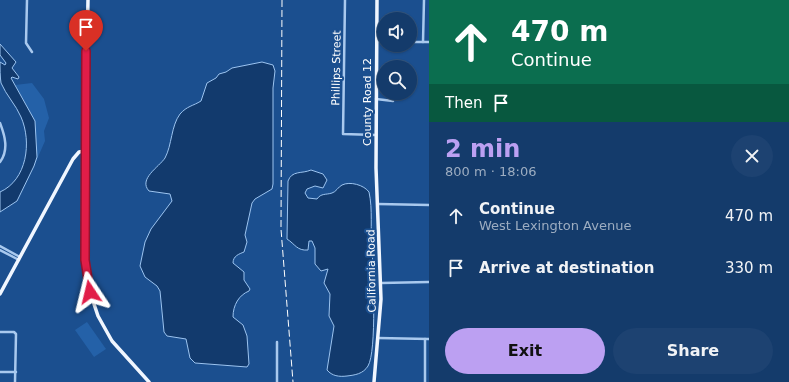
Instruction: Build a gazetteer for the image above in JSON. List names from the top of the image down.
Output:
{
  "streets": {
    "main road": ["County Road 12", "California Road"],
    "street": ["Phillips Street"]
  },
  "crossings": [
    ["Phillips Street", "County Road 12"],
    ["County Road 12", "California Road"]
  ],
  "page": {
    "turn": ["470 m", "Continue"],
    "then": "Then",
    "heading": ["2 min", "800 m · 18:06"],
    "list": [
      {
        "name": "Continue",
        "note": "West Lexington Avenue",
        "value": "470 m"
      },
      {
        "name": "Arrive at destination",
        "value": "330 m"
      }
    ],
    "buttons": ["Exit", "Share"]
  }
}
